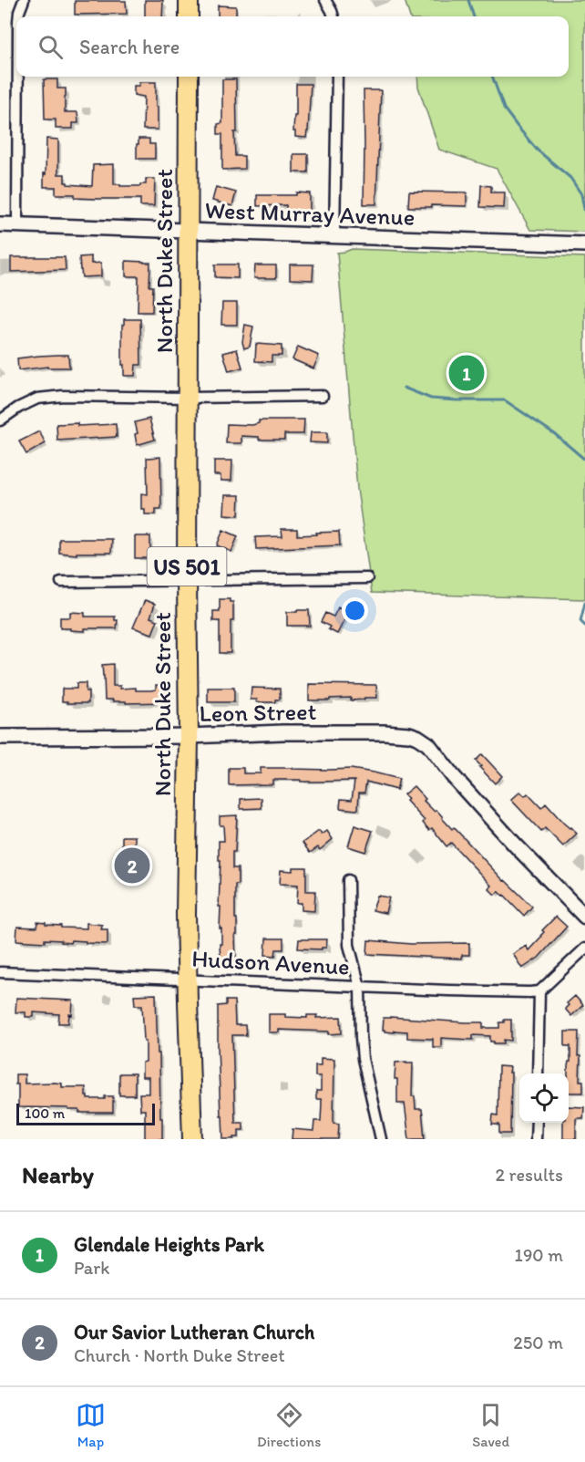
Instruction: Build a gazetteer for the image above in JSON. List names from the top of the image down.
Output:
{
  "streets": {
    "highway": ["North Duke Street", "US 501"],
    "street": ["West Murray Avenue", "Leon Street", "Hudson Avenue"]
  },
  "crossings": [
    ["West Murray Avenue", "North Duke Street"],
    ["North Duke Street", "Leon Street"],
    ["North Duke Street", "Hudson Avenue"]
  ],
  "scale_bar": "100 m",
  "page": {
    "search": "Search here",
    "pins": ["1", "2"],
    "scale": "100 m",
    "heading": ["Nearby", "2 results"],
    "list": [
      {
        "mark": "1",
        "name": "Glendale Heights Park",
        "note": "Park",
        "value": "190 m"
      },
      {
        "mark": "2",
        "name": "Our Savior Lutheran Church",
        "note": "Church · North Duke Street",
        "value": "250 m"
      }
    ],
    "nav": ["Map", "Directions", "Saved"]
  }
}
